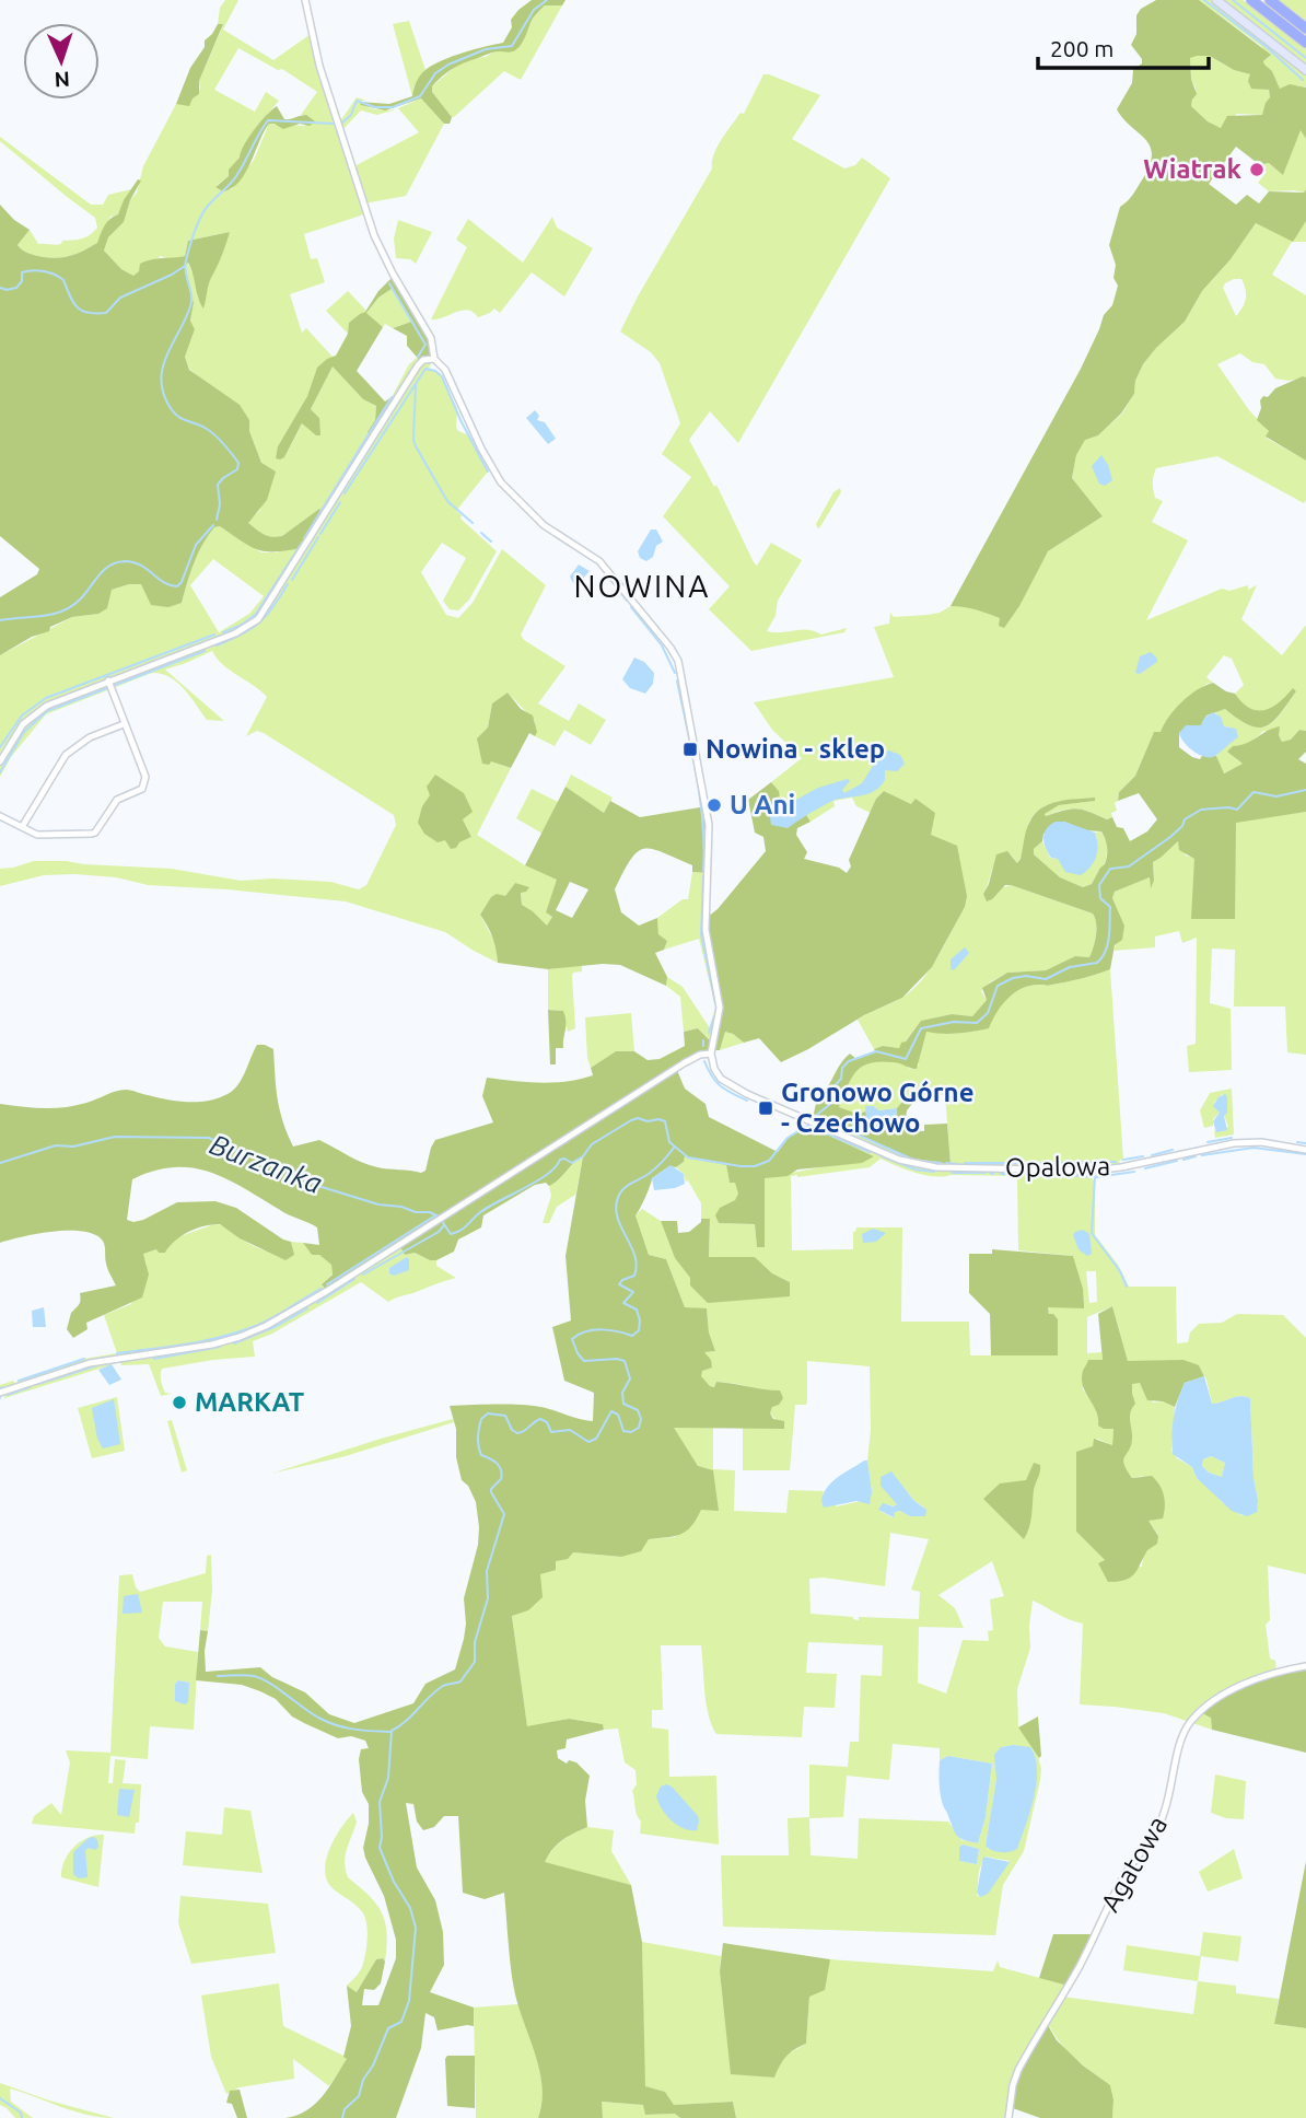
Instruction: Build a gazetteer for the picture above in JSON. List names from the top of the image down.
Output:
{
  "streets": {
    "street": ["Opalowa", "Agatowa"]
  },
  "districts": ["NOWINA"],
  "water": ["Burzanka"],
  "places": {
    "other": ["Wiatrak", "U Ani", "MARKAT"],
    "transit": ["Nowina - sklep", "Gronowo Górne - Czechowo"]
  },
  "scale_bar": "200 m",
  "north": "bottom"
}
